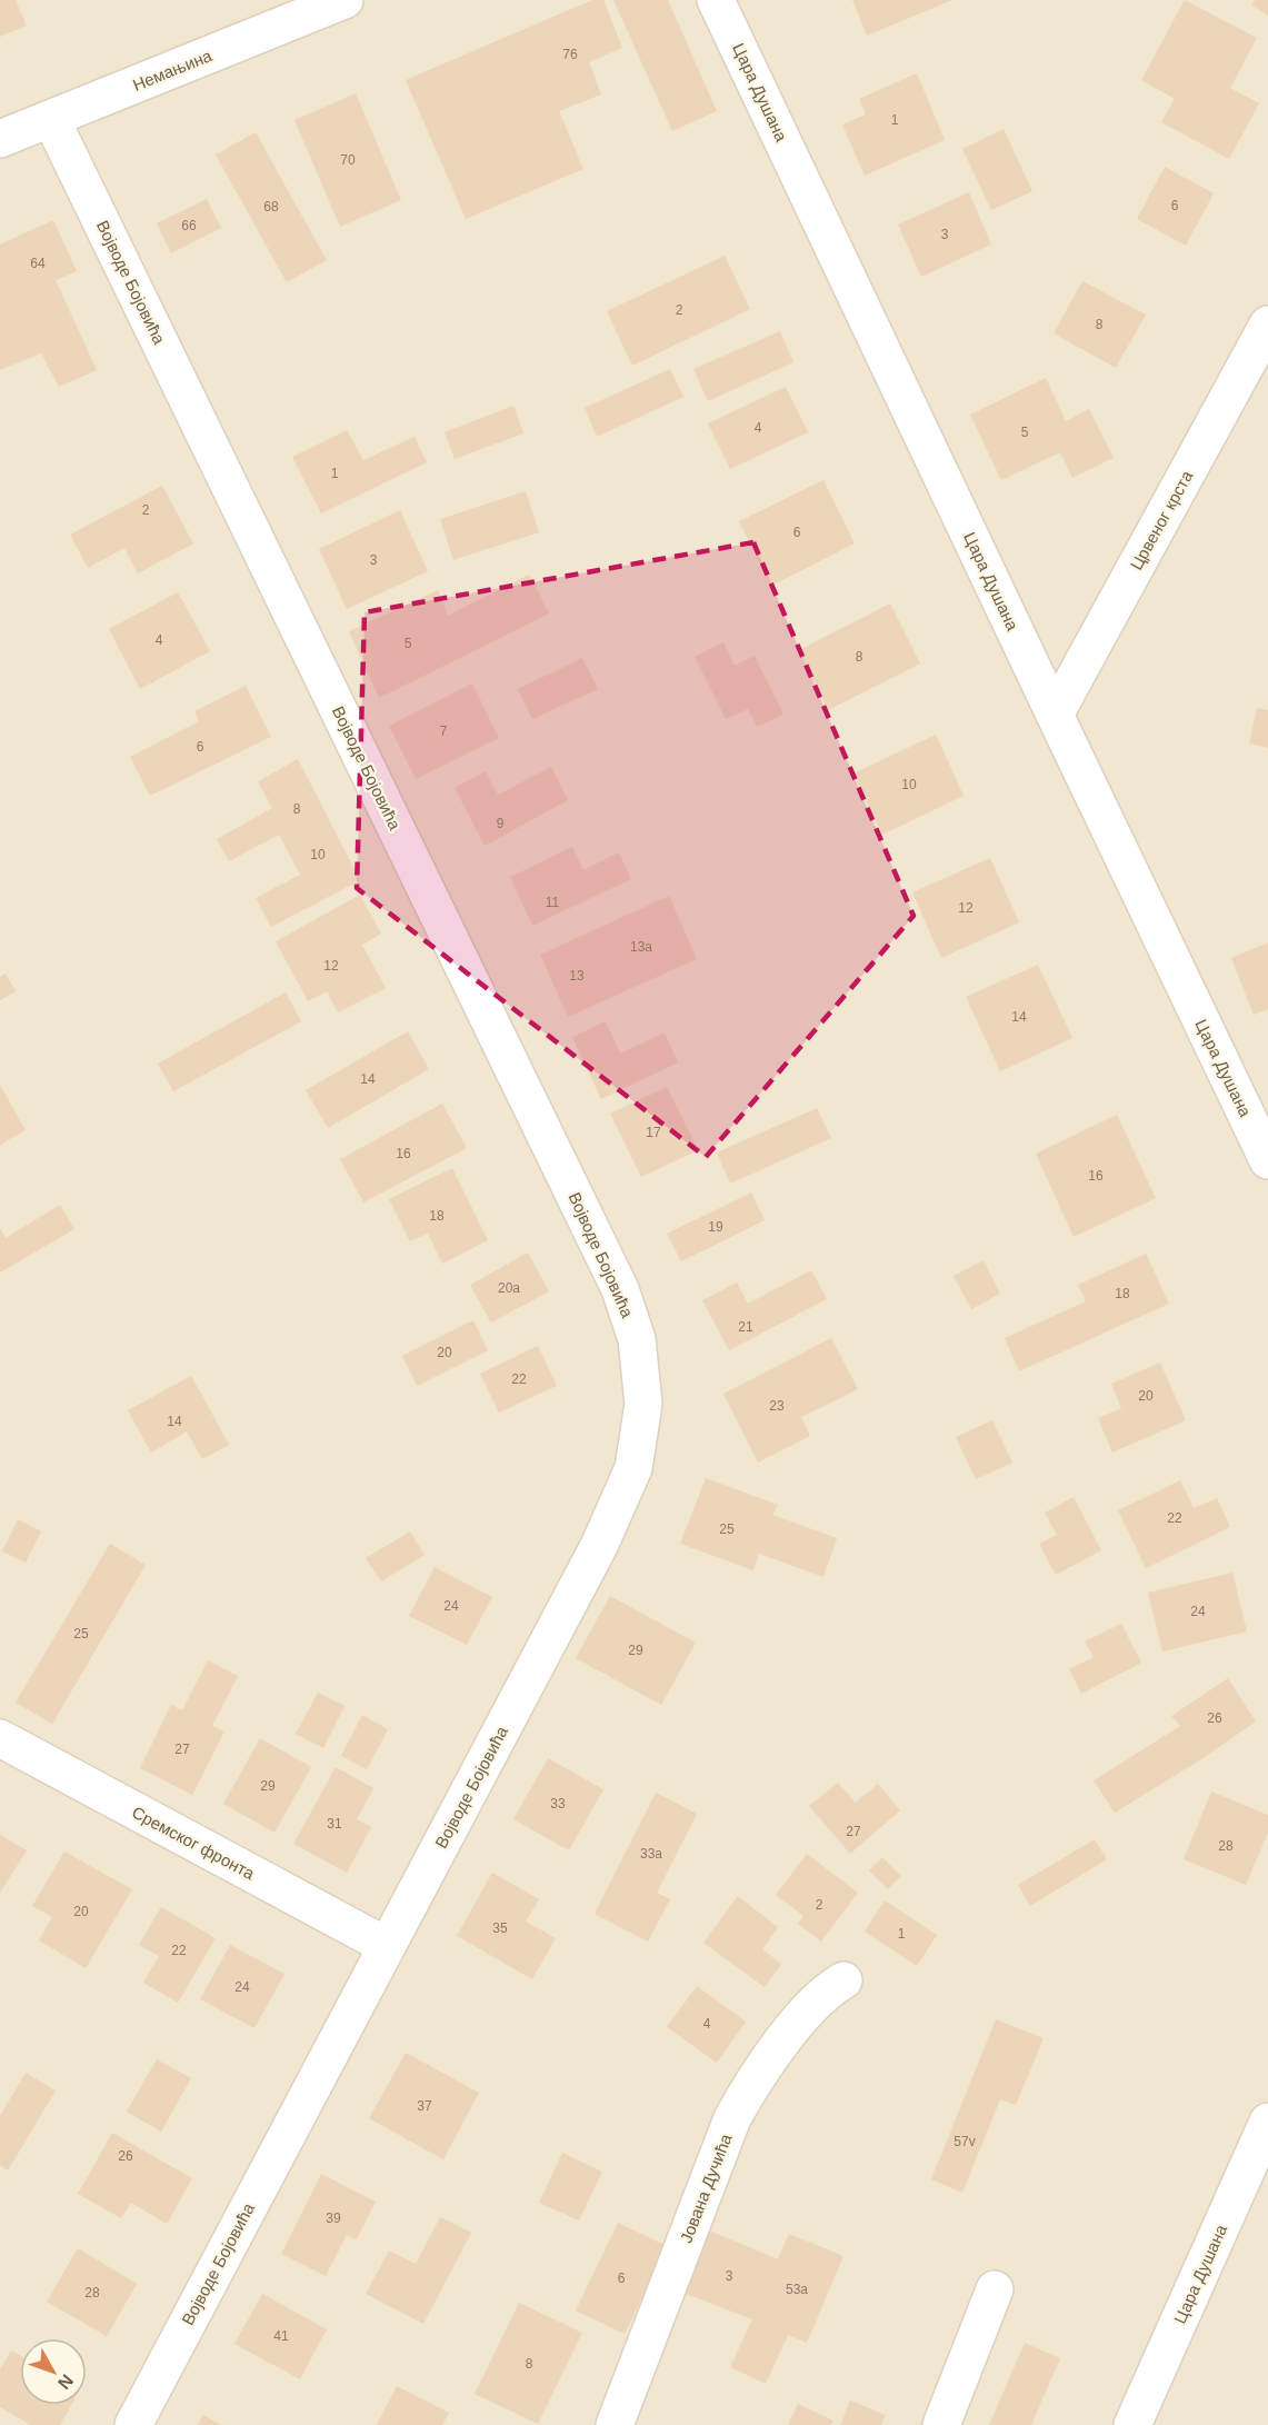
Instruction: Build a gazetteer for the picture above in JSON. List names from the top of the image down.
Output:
{
  "streets": {
    "street": [
      "Немањина",
      "Цара Душана",
      "Војводе Бојовића",
      "Црвеног крста",
      "Сремског фронта",
      "Јована Дучића"
    ]
  },
  "crossings": [
    ["Немањина", "Војводе Бојовића"],
    ["Цара Душана", "Црвеног крста"],
    ["Војводе Бојовића", "Сремског фронта"]
  ],
  "house_numbers": [
    "76",
    "1",
    "70",
    "6",
    "68",
    "66",
    "3",
    "64",
    "2",
    "8",
    "4",
    "5",
    "1",
    "2",
    "6",
    "3",
    "4",
    "5",
    "8",
    "7",
    "6",
    "10",
    "8",
    "9",
    "10",
    "11",
    "12",
    "13a",
    "12",
    "13",
    "14",
    "14",
    "17",
    "16",
    "16",
    "18",
    "19",
    "20a",
    "18",
    "21",
    "20",
    "22",
    "20",
    "23",
    "14",
    "22",
    "25",
    "24",
    "24",
    "25",
    "29",
    "26",
    "27",
    "29",
    "33",
    "31",
    "27",
    "28",
    "33a",
    "2",
    "20",
    "35",
    "1",
    "22",
    "24",
    "4",
    "37",
    "57v",
    "26",
    "39",
    "3",
    "6",
    "53a",
    "28",
    "41",
    "8"
  ],
  "north": "bottom right"
}
